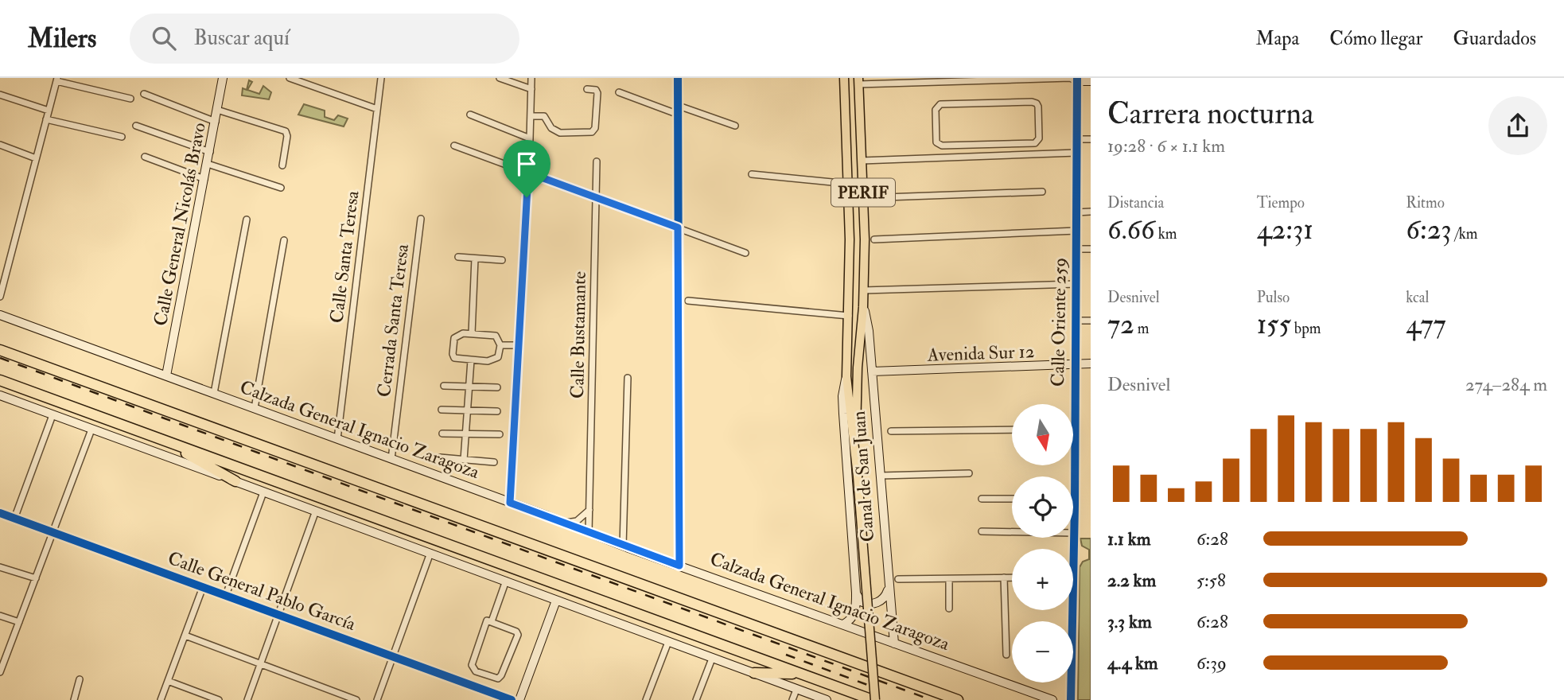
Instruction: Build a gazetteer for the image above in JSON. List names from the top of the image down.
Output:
{
  "streets": {
    "main road": [
      "PERIF",
      "Calle General Nicolás Bravo",
      "Calle Oriente 259",
      "Avenida Sur 12",
      "Calzada General Ignacio Zaragoza",
      "Canal de San Juan"
    ],
    "street": [
      "Calle Santa Teresa",
      "Cerrada Santa Teresa",
      "Calle Bustamante",
      "Calle General Pablo García"
    ]
  },
  "crossings": [
    ["Calle General Nicolás Bravo", "Calzada General Ignacio Zaragoza"],
    ["Calle Santa Teresa", "Calzada General Ignacio Zaragoza"],
    ["Cerrada Santa Teresa", "Calzada General Ignacio Zaragoza"],
    ["Calle Oriente 259", "Avenida Sur 12"],
    ["Calle Bustamante", "Calzada General Ignacio Zaragoza"],
    ["Avenida Sur 12", "Canal de San Juan"],
    ["Calzada General Ignacio Zaragoza", "Canal de San Juan"]
  ],
  "north": "bottom",
  "page": {
    "header": "Milers",
    "search": "Buscar aquí",
    "nav": ["Mapa", "Cómo llegar", "Guardados"],
    "heading": ["Carrera nocturna", "19:28 · 6 × 1.1 km"],
    "stats": [
      ["Distancia", "6.66 km"],
      ["Tiempo", "42:31"],
      ["Ritmo", "6:23 /km"],
      ["Desnivel", "72 m"],
      ["Pulso", "155 bpm"],
      ["kcal", "477"]
    ],
    "chart": ["Desnivel", "274–284 m"],
    "map_buttons": ["+", "−"],
    "list": [
      {
        "name": "1.1 km",
        "note": "6:28"
      },
      {
        "name": "2.2 km",
        "note": "5:58"
      },
      {
        "name": "3.3 km",
        "note": "6:28"
      },
      {
        "name": "4.4 km",
        "note": "6:39"
      }
    ]
  }
}
